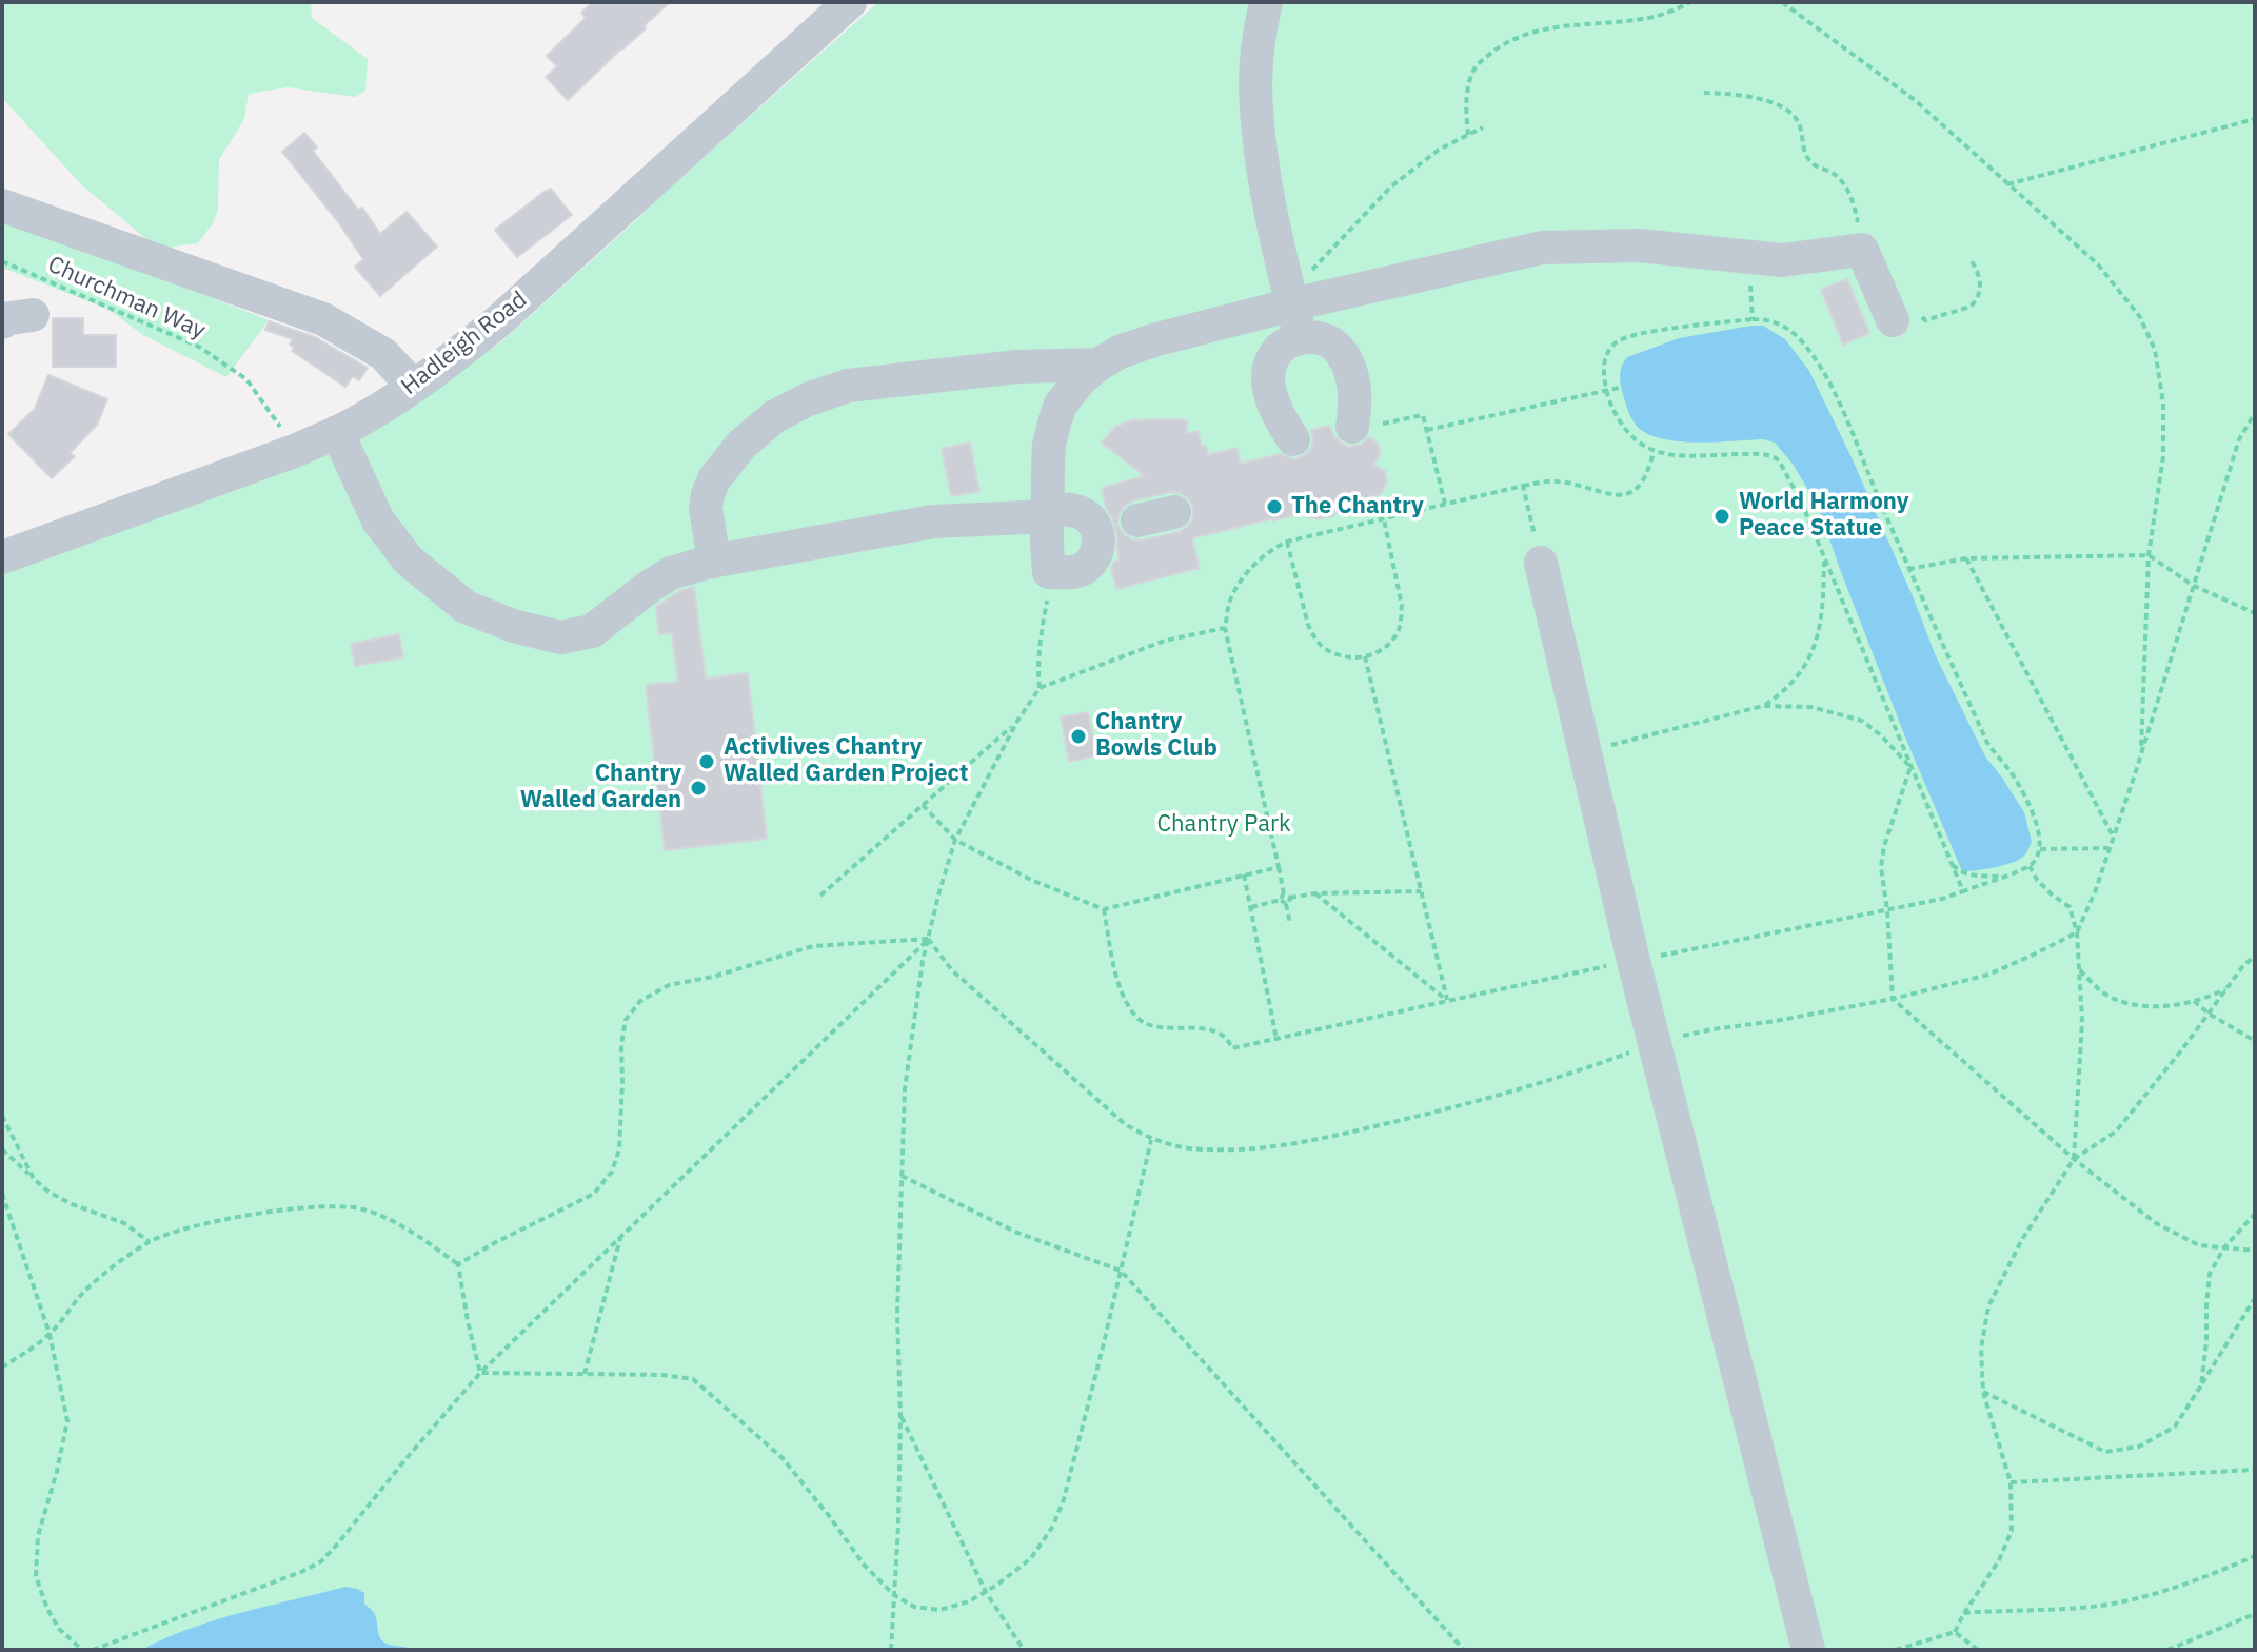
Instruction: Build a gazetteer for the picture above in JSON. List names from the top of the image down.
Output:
{
  "streets": {
    "street": ["Hadleigh Road"],
    "path": ["Churchman Way"]
  },
  "crossings": [
    ["Churchman Way", "Hadleigh Road"]
  ],
  "parks": ["Chantry Park"],
  "places": [
    "The Chantry",
    "World Harmony Peace Statue",
    "Chantry Bowls Club",
    "Activlives Chantry Walled Garden Project",
    "Chantry Walled Garden"
  ]
}
